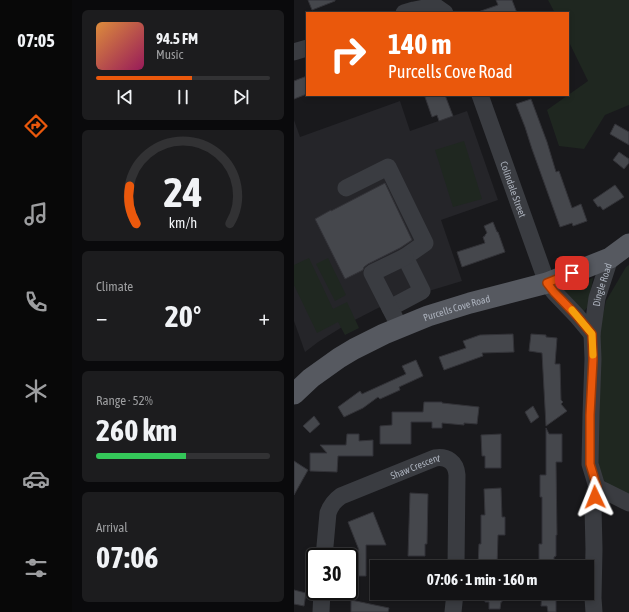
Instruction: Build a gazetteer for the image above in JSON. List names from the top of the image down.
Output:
{
  "streets": {
    "main road": ["Purcells Cove Road"],
    "street": ["Colindale Street", "Dingle Road", "Shaw Crescent"]
  },
  "crossings": [
    ["Colindale Street", "Purcells Cove Road"],
    ["Dingle Road", "Purcells Cove Road"]
  ],
  "page": {
    "tabs": "07:05",
    "turn": ["140 m", "Purcells Cove Road"],
    "song": ["94.5 FM", "Music"],
    "tile": [
      "Climate",
      ["Range · 52%", "260 km"],
      ["Arrival", "07:06"]
    ],
    "heat": ["−", "20°", "+"],
    "limit": "30",
    "trip": "07:06 · 1 min · 160 m",
    "gauge": ["24", "km/h"]
  }
}
